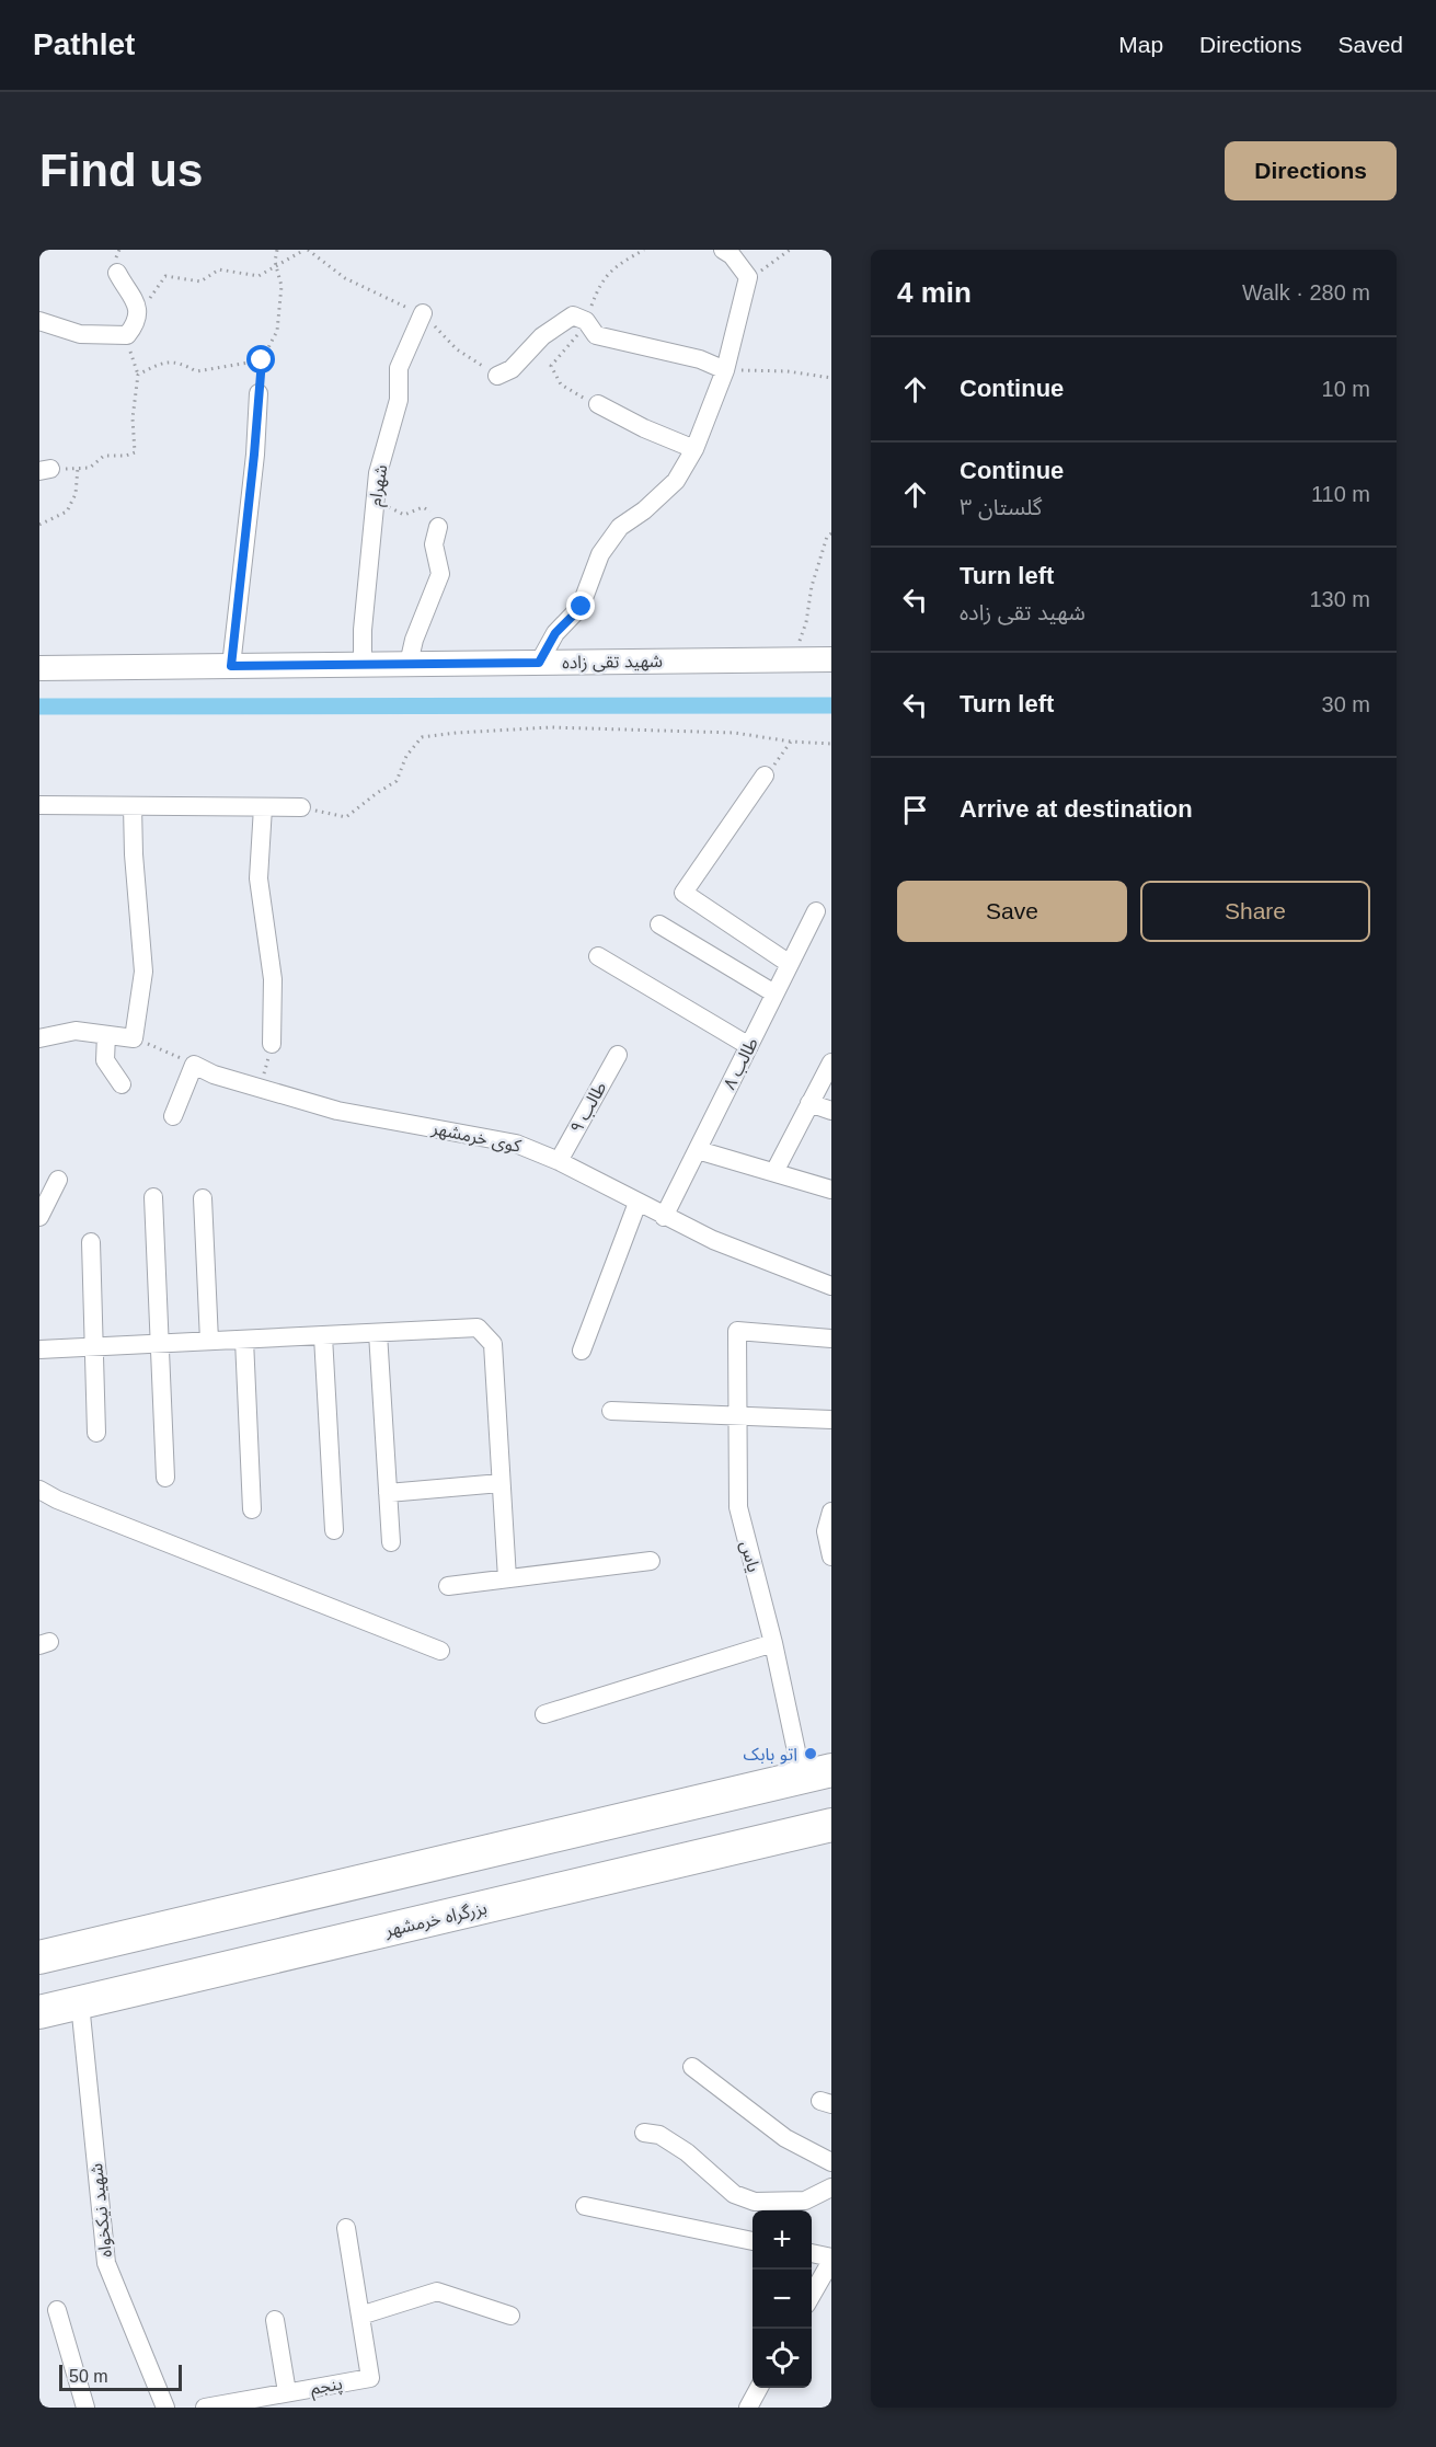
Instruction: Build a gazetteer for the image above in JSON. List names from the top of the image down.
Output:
{
  "streets": {
    "highway": ["بزرگراه خرمشهر"],
    "main road": ["شهید تقی زاده"],
    "street": [
      "شهرام",
      "طالب ۸",
      "طالب ۹",
      "کوی خرمشهر",
      "یاس",
      "شهید نیکخواه",
      "پنجم"
    ]
  },
  "crossings": [
    ["شهرام", "شهید تقی زاده"],
    ["طالب ۸", "کوی خرمشهر"],
    ["طالب ۹", "کوی خرمشهر"],
    ["بزرگراه خرمشهر", "شهید نیکخواه"]
  ],
  "places": ["اتو بابک"],
  "scale_bar": "50 m",
  "page": {
    "header": "Pathlet",
    "nav": ["Map", "Directions", "Saved"],
    "buttons": [
      "Directions",
      ["Save", "Share"]
    ],
    "title": "Find us",
    "heading": ["4 min", "Walk · 280 m"],
    "list": [
      ["Continue", "10 m"],
      ["Continue", "گلستان ۳", "110 m"],
      ["Turn left", "شهید تقی زاده", "130 m"],
      ["Turn left", "30 m"],
      "Arrive at destination"
    ],
    "map_buttons": ["+", "−"],
    "scale": "50 m"
  }
}
